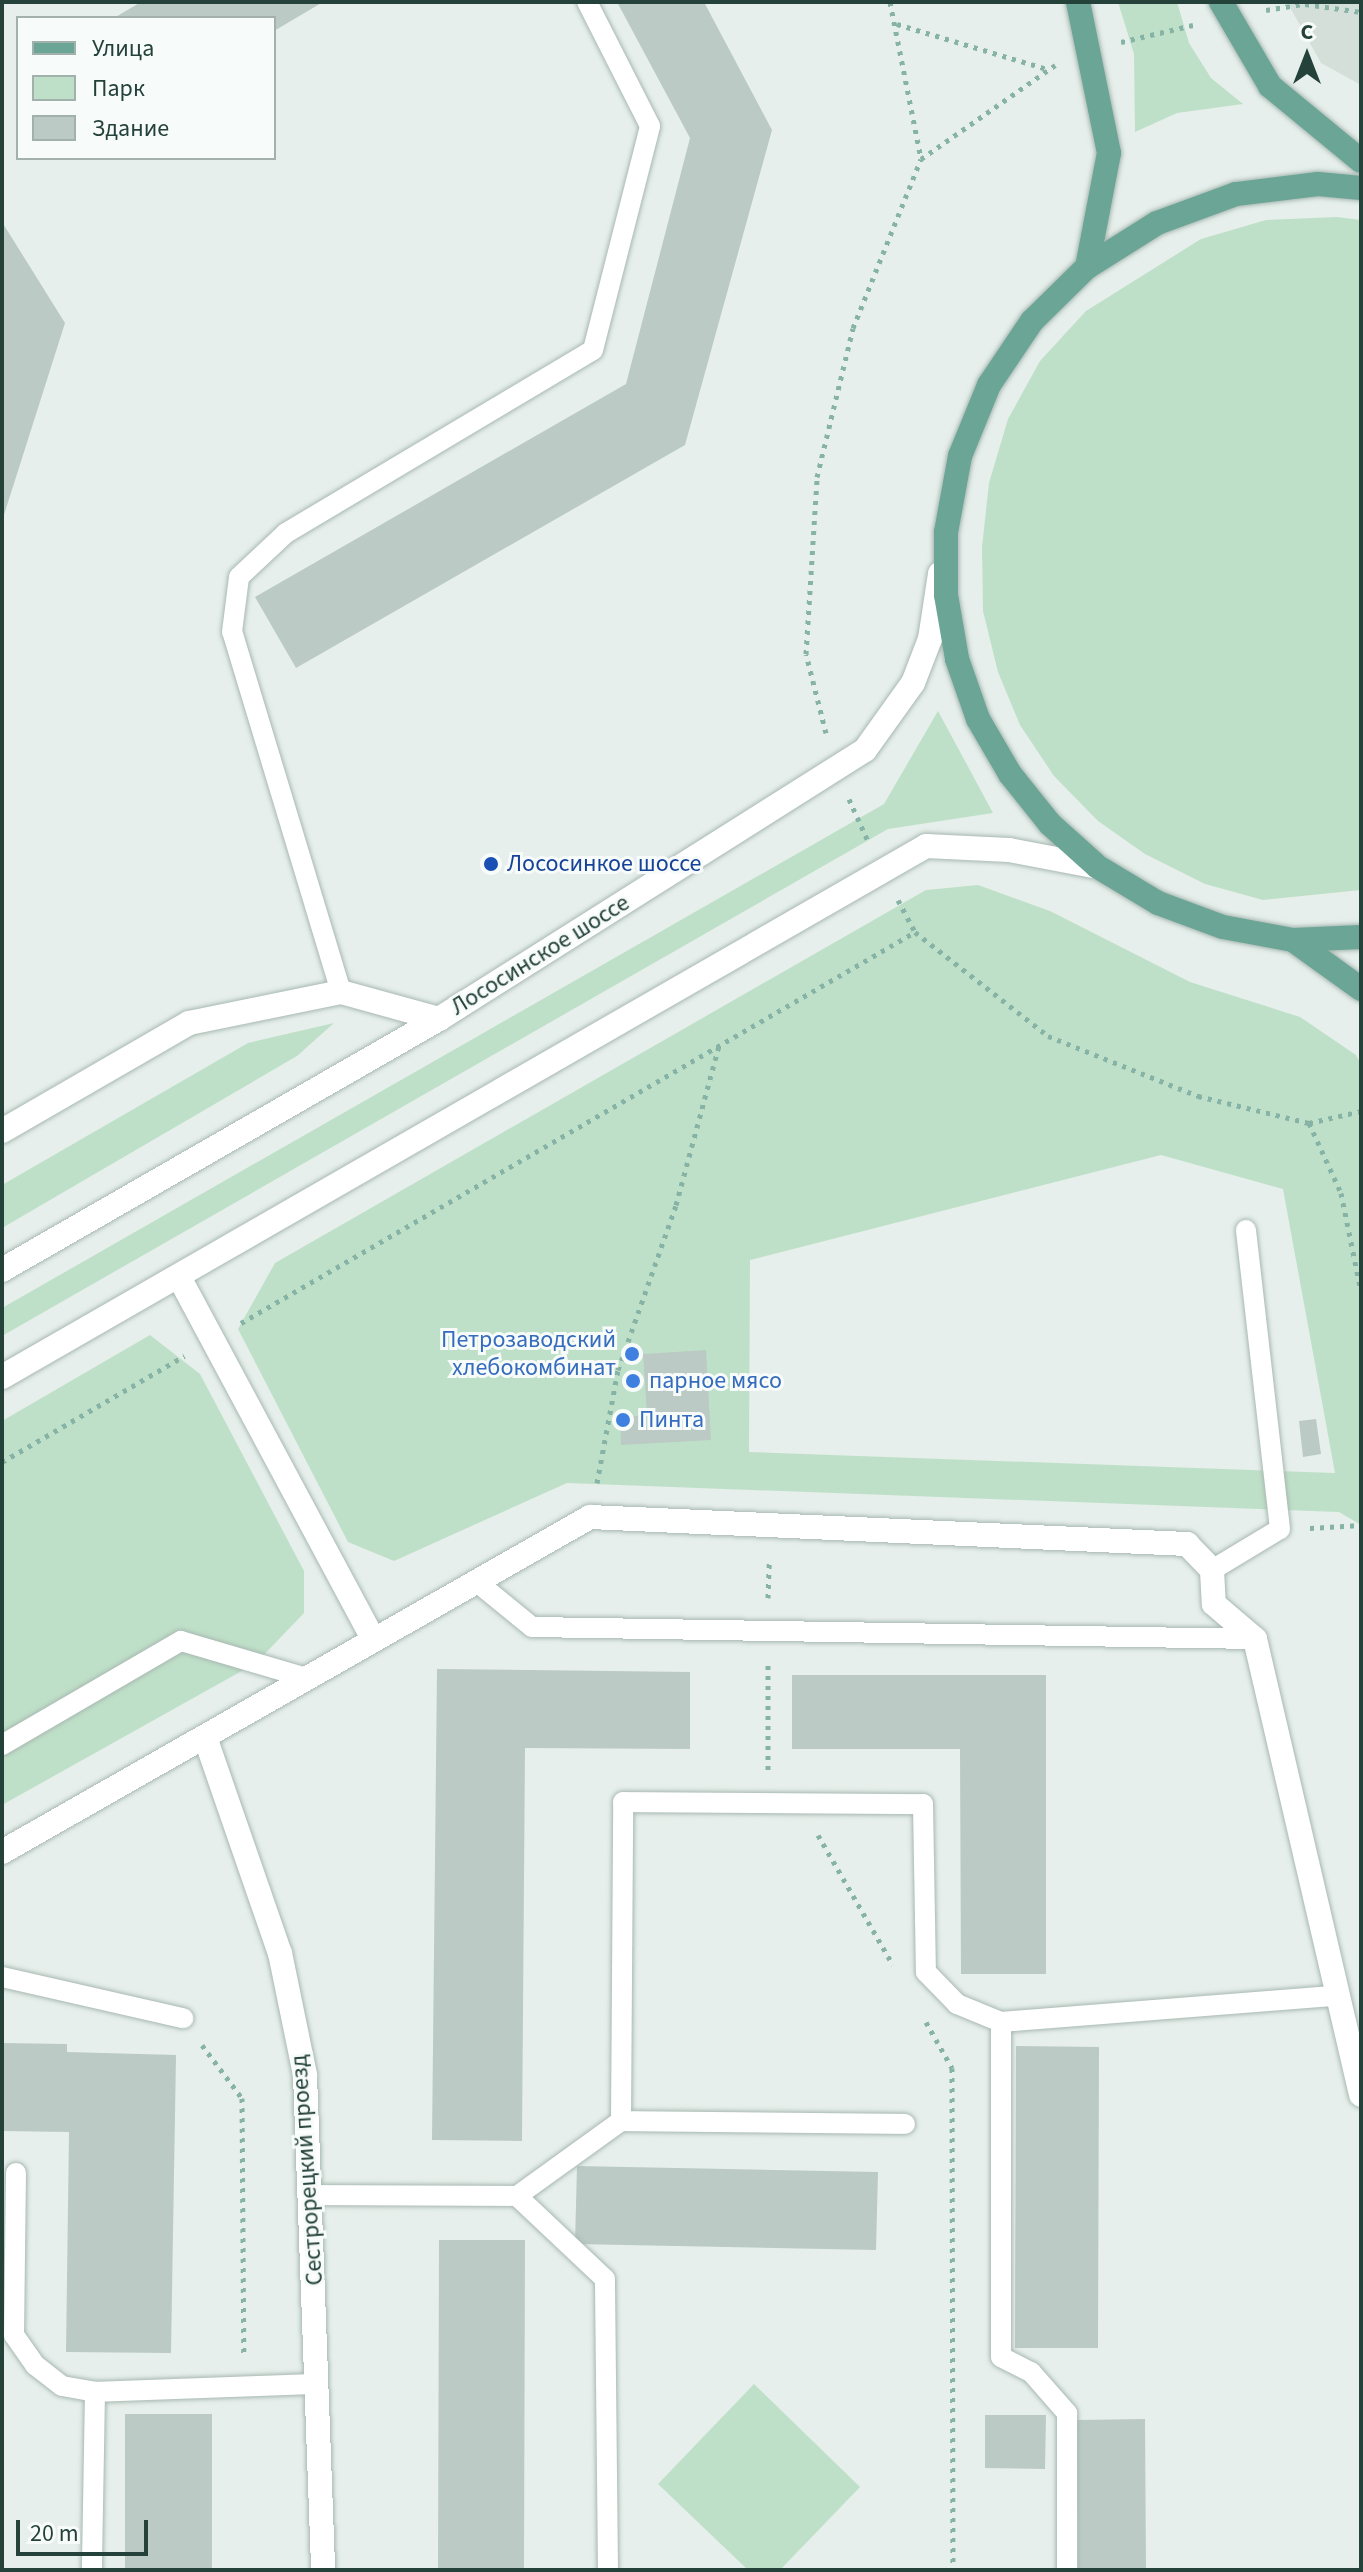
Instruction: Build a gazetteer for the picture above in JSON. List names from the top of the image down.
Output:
{
  "streets": {
    "street": ["Лососинское шоссе", "Сестрорецкий проезд"]
  },
  "places": [
    "Лососинкое шоссе",
    "Петрозаводский хлебокомбинат",
    "парное мясо",
    "Пинта"
  ],
  "legend": ["Улица", "Парк", "Здание"],
  "scale_bar": "20 m",
  "north": "top"
}
